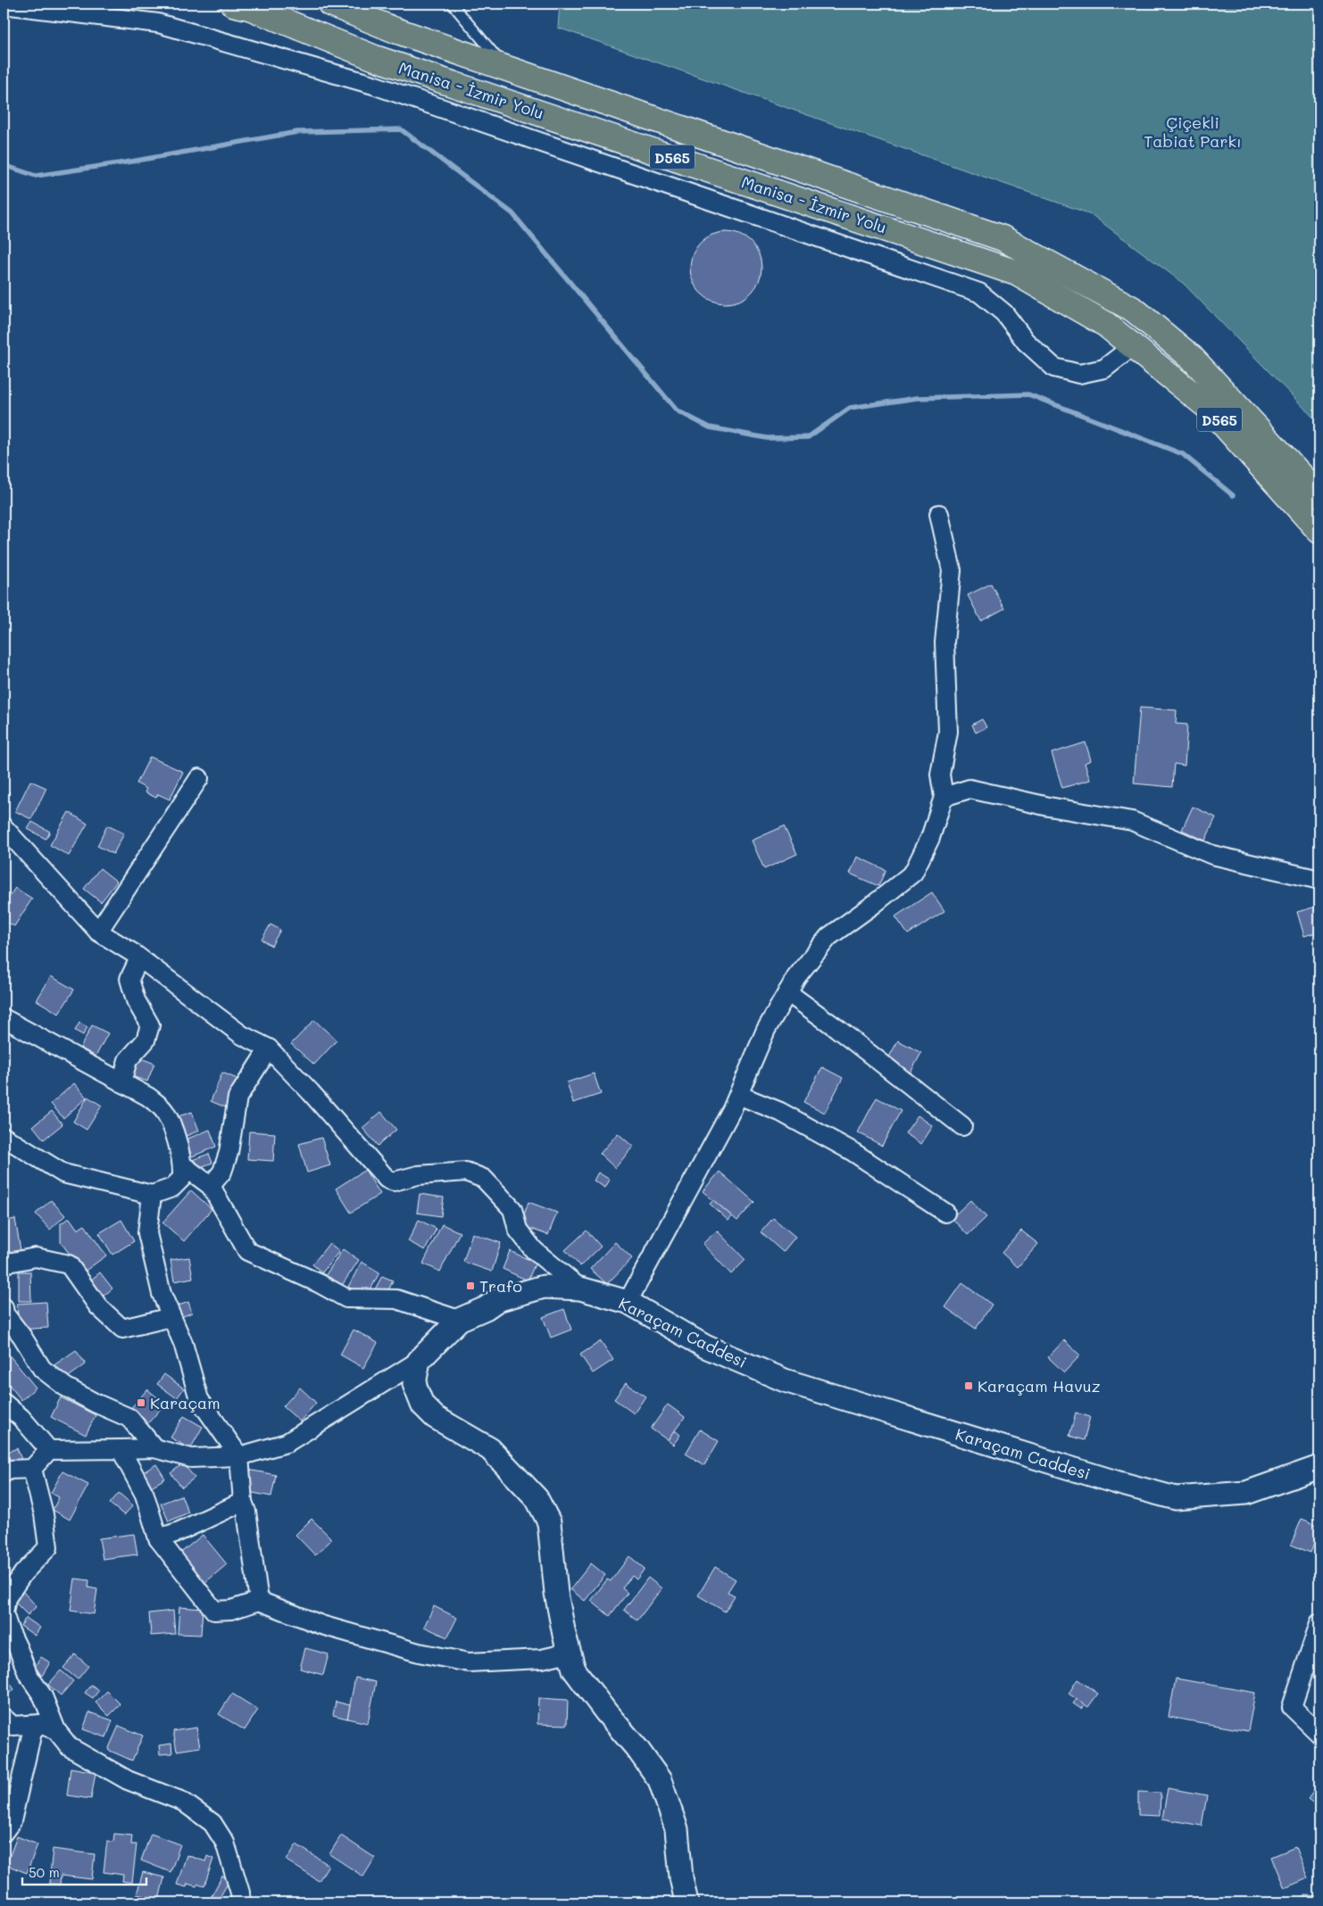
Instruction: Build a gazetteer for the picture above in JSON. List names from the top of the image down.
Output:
{
  "streets": {
    "highway": ["Manisa - İzmir Yolu", "D565"],
    "street": ["Karaçam Caddesi"]
  },
  "parks": ["Çiçekli Tabiat Parkı"],
  "places": {
    "transit": ["Trafo", "Karaçam Havuz", "Karaçam"]
  },
  "scale_bar": "50 m"
}
